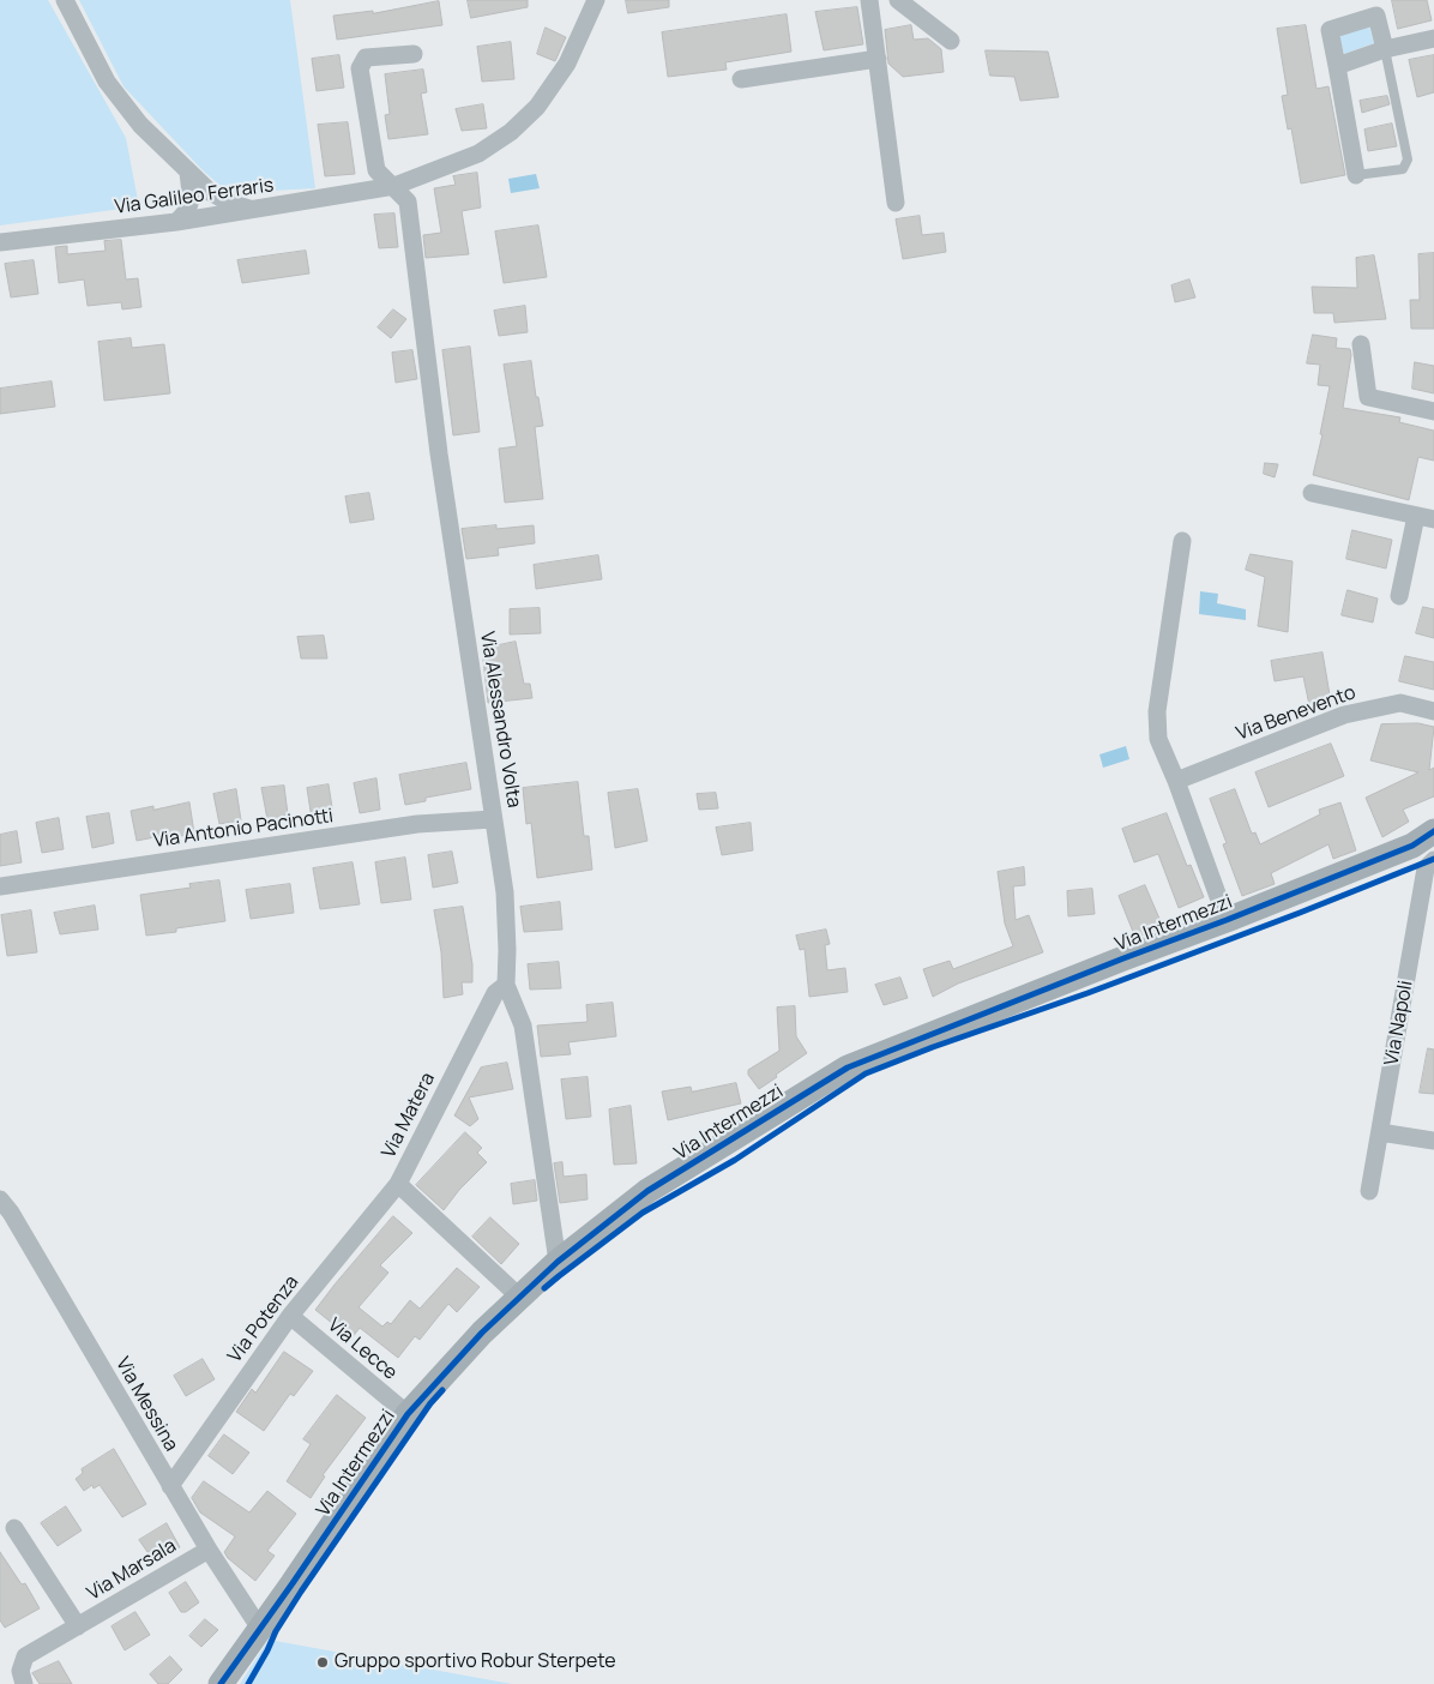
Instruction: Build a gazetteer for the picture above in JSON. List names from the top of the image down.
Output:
{
  "streets": {
    "street": [
      "Via Galileo Ferraris",
      "Via Benevento",
      "Via Alessandro Volta",
      "Via Antonio Pacinotti",
      "Via Intermezzi",
      "Via Napoli",
      "Via Matera",
      "Via Potenza",
      "Via Lecce",
      "Via Messina",
      "Via Marsala"
    ]
  },
  "crossings": [
    ["Via Galileo Ferraris", "Via Alessandro Volta"],
    ["Via Alessandro Volta", "Via Antonio Pacinotti"],
    ["Via Alessandro Volta", "Via Intermezzi"],
    ["Via Alessandro Volta", "Via Matera"],
    ["Via Intermezzi", "Via Matera"],
    ["Via Intermezzi", "Via Lecce"],
    ["Via Intermezzi", "Via Messina"],
    ["Via Matera", "Via Potenza"],
    ["Via Potenza", "Via Lecce"],
    ["Via Potenza", "Via Messina"],
    ["Via Messina", "Via Marsala"]
  ],
  "places": ["Gruppo sportivo Robur Sterpete"]
}
